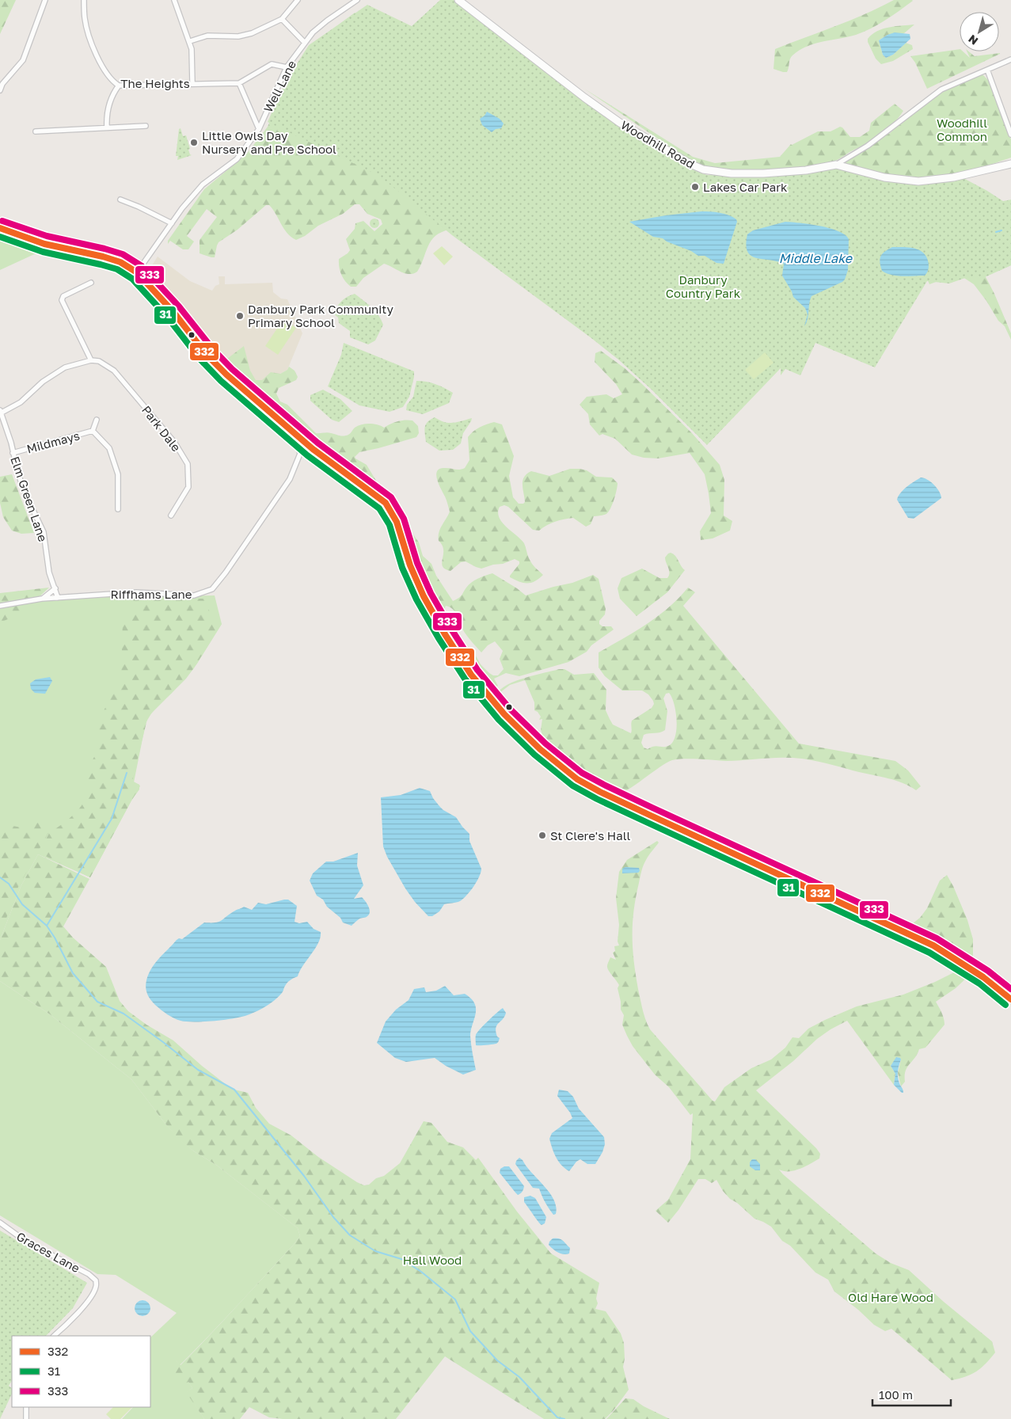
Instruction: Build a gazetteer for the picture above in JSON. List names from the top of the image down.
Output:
{
  "streets": {
    "street": [
      "The Heights",
      "Well Lane",
      "Woodhill Road",
      "Park Dale",
      "Mildmays",
      "Elm Green Lane",
      "Riffhams Lane",
      "Graces Lane"
    ]
  },
  "crossings": [
    ["The Heights", "Well Lane"],
    ["Mildmays", "Elm Green Lane"],
    ["Elm Green Lane", "Riffhams Lane"]
  ],
  "water": ["Middle Lake"],
  "parks": [
    "Woodhill Common",
    "Danbury Country Park",
    "Hall Wood",
    "Old Hare Wood"
  ],
  "places": [
    "Little Owls Day Nursery and Pre School",
    "Lakes Car Park",
    "Danbury Park Community Primary School",
    "St Clere's Hall"
  ],
  "lines": ["transit line 333", "transit line 332", "transit line 31"],
  "legend": ["332", "31", "333"],
  "scale_bar": "100 m",
  "north": "bottom left"
}
